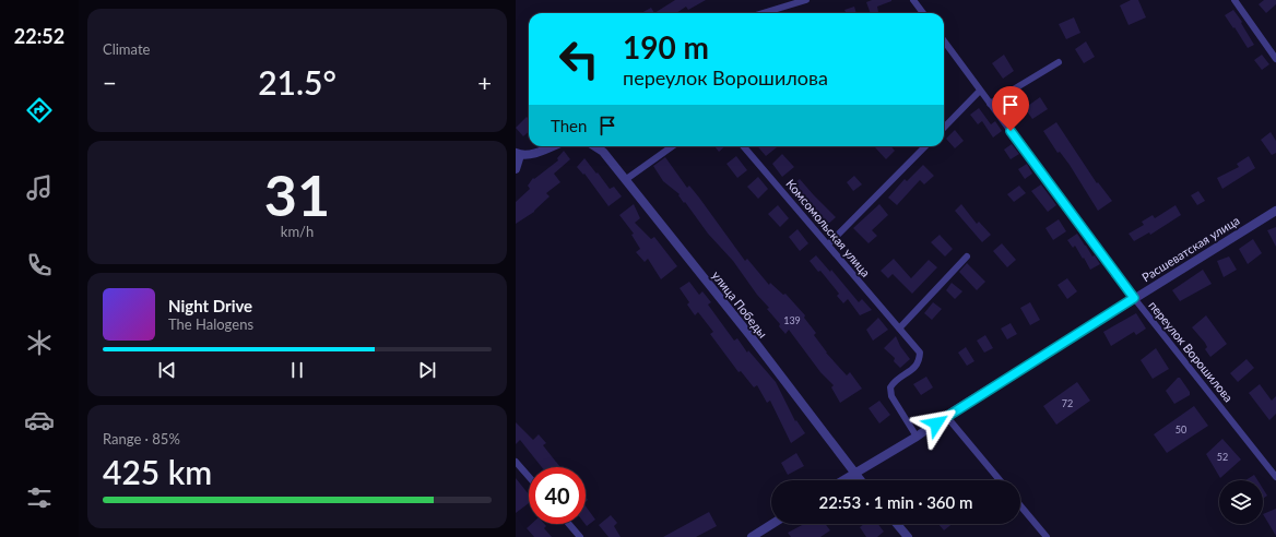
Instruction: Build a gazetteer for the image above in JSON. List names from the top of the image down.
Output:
{
  "streets": {
    "street": [
      "Комсомольская улица",
      "Расшеватская улица",
      "улица Победы",
      "переулок Ворошилова"
    ]
  },
  "crossings": [
    ["Комсомольская улица", "Расшеватская улица"],
    ["Расшеватская улица", "улица Победы"],
    ["Расшеватская улица", "переулок Ворошилова"]
  ],
  "house_numbers": [
    "139",
    "72",
    "50",
    "52"
  ],
  "page": {
    "tabs": "22:52",
    "tile": [
      "Climate",
      ["31", "km/h"],
      ["Range · 85%", "425 km"]
    ],
    "turn": ["190 m", "переулок Ворошилова"],
    "heat": ["−", "21.5°", "+"],
    "then": "Then",
    "song": ["Night Drive", "The Halogens"],
    "limit": "40",
    "trip": "22:53 · 1 min · 360 m"
  }
}
